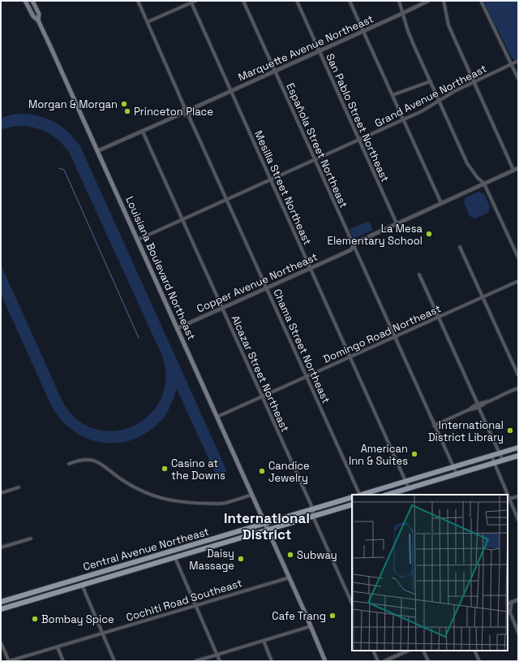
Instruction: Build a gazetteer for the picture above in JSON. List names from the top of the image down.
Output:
{
  "streets": {
    "main road": ["Louisiana Boulevard Northeast", "Central Avenue Northeast"],
    "street": [
      "Marquette Avenue Northeast",
      "Grand Avenue Northeast",
      "San Pablo Street Northeast",
      "Española Street Northeast",
      "Mesilla Street Northeast",
      "Copper Avenue Northeast",
      "Domingo Road Northeast",
      "Chama Street Northeast",
      "Alcazar Street Northeast",
      "Cochiti Road Southeast"
    ]
  },
  "crossings": [
    ["Marquette Avenue Northeast", "San Pablo Street Northeast"],
    ["Marquette Avenue Northeast", "Española Street Northeast"],
    ["Marquette Avenue Northeast", "Mesilla Street Northeast"],
    ["Marquette Avenue Northeast", "Chama Street Northeast"],
    ["Grand Avenue Northeast", "San Pablo Street Northeast"],
    ["Grand Avenue Northeast", "Española Street Northeast"],
    ["Grand Avenue Northeast", "Mesilla Street Northeast"],
    ["Grand Avenue Northeast", "Louisiana Boulevard Northeast"],
    ["Grand Avenue Northeast", "Chama Street Northeast"],
    ["Grand Avenue Northeast", "Alcazar Street Northeast"],
    ["San Pablo Street Northeast", "Copper Avenue Northeast"],
    ["Española Street Northeast", "Copper Avenue Northeast"],
    ["Española Street Northeast", "Domingo Road Northeast"],
    ["Mesilla Street Northeast", "Copper Avenue Northeast"],
    ["Mesilla Street Northeast", "Domingo Road Northeast"],
    ["Louisiana Boulevard Northeast", "Copper Avenue Northeast"],
    ["Louisiana Boulevard Northeast", "Domingo Road Northeast"],
    ["Louisiana Boulevard Northeast", "Central Avenue Northeast"],
    ["Louisiana Boulevard Northeast", "Cochiti Road Southeast"],
    ["Copper Avenue Northeast", "Chama Street Northeast"],
    ["Copper Avenue Northeast", "Alcazar Street Northeast"],
    ["Domingo Road Northeast", "Chama Street Northeast"],
    ["Domingo Road Northeast", "Alcazar Street Northeast"],
    ["Alcazar Street Northeast", "Central Avenue Northeast"]
  ],
  "districts": ["International District"],
  "places": [
    "Morgan & Morgan",
    "Princeton Place",
    "La Mesa Elementary School",
    "International District Library",
    "American Inn & Suites",
    "Casino at the Downs",
    "Candice Jewelry",
    "Subway",
    "Daisy Massage",
    "Cafe Trang",
    "Bombay Spice"
  ]
}
